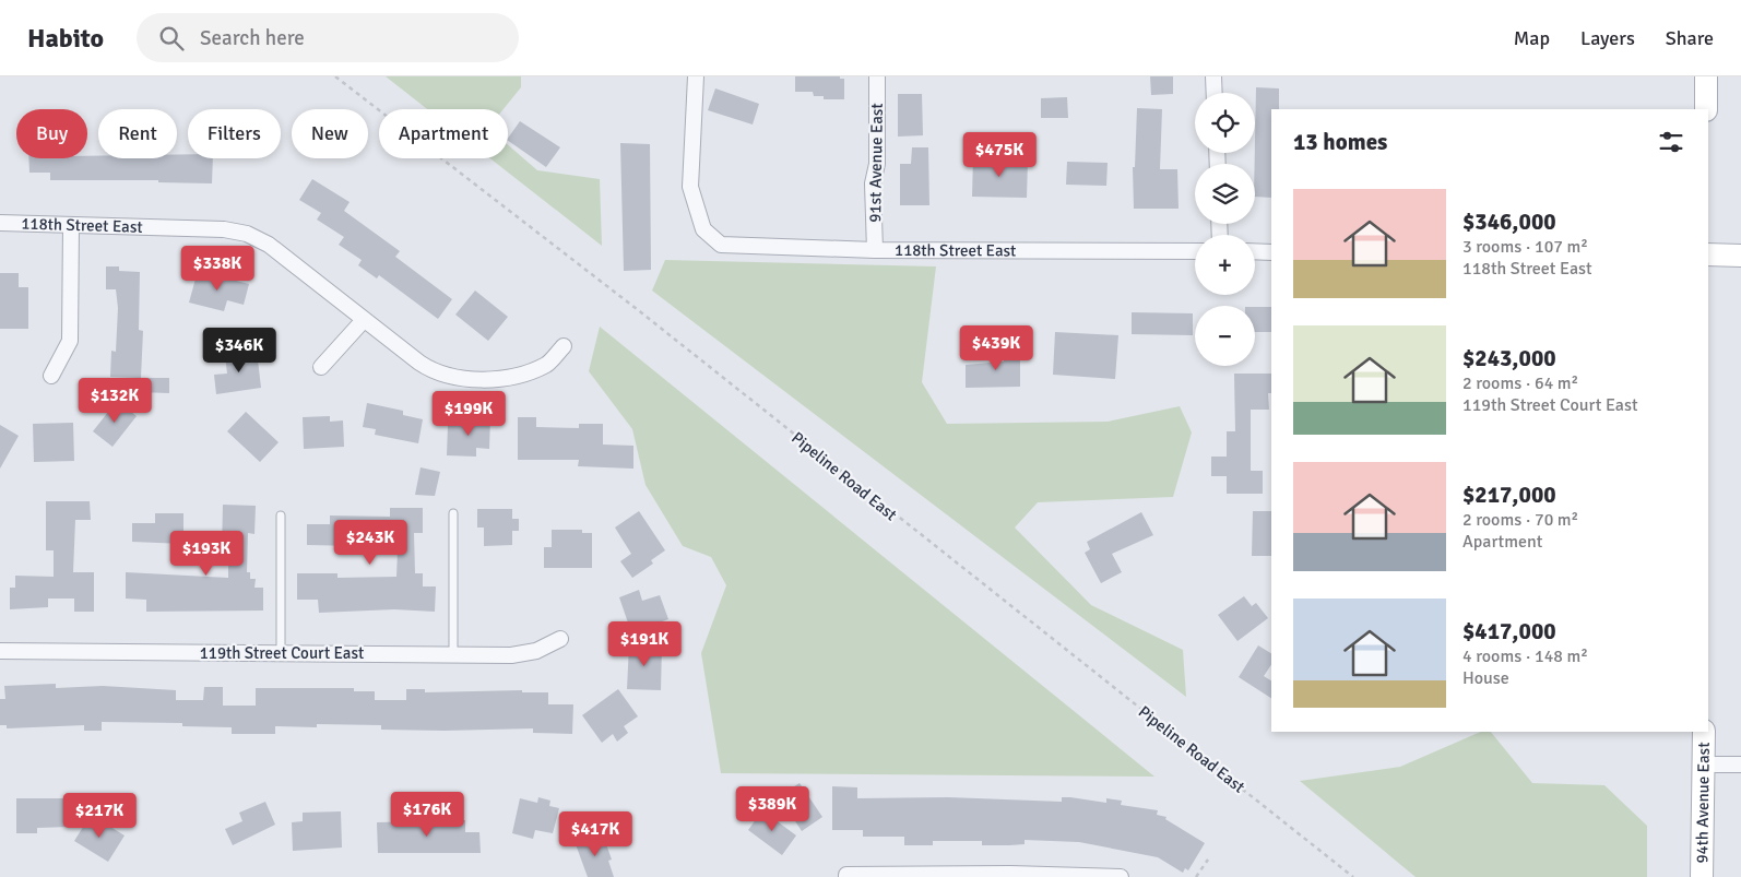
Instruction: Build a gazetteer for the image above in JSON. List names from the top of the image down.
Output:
{
  "streets": {
    "main road": ["94th Avenue East"],
    "street": ["91st Avenue East", "118th Street East", "119th Street Court East"],
    "path": ["Pipeline Road East"]
  },
  "crossings": [
    ["91st Avenue East", "118th Street East"]
  ],
  "page": {
    "header": "Habito",
    "search": "Search here",
    "nav": ["Map", "Layers", "Share"],
    "map_buttons": ["+", "−"],
    "chip": [
      "Buy",
      "Rent",
      "Filters",
      "New",
      "Apartment"
    ],
    "heading": "13 homes",
    "price": [
      "$475K",
      "$338K",
      "$439K",
      "$346K",
      "$132K",
      "$199K",
      "$243K",
      "$193K",
      "$191K",
      "$389K",
      "$176K",
      "$217K",
      "$417K"
    ],
    "list": [
      {
        "name": "$346,000",
        "note": "3 rooms · 107 m² · 118th Street East"
      },
      {
        "name": "$243,000",
        "note": "2 rooms · 64 m² · 119th Street Court East"
      },
      {
        "name": "$217,000",
        "note": "2 rooms · 70 m² · Apartment"
      },
      {
        "name": "$417,000",
        "note": "4 rooms · 148 m² · House"
      }
    ]
  }
}
